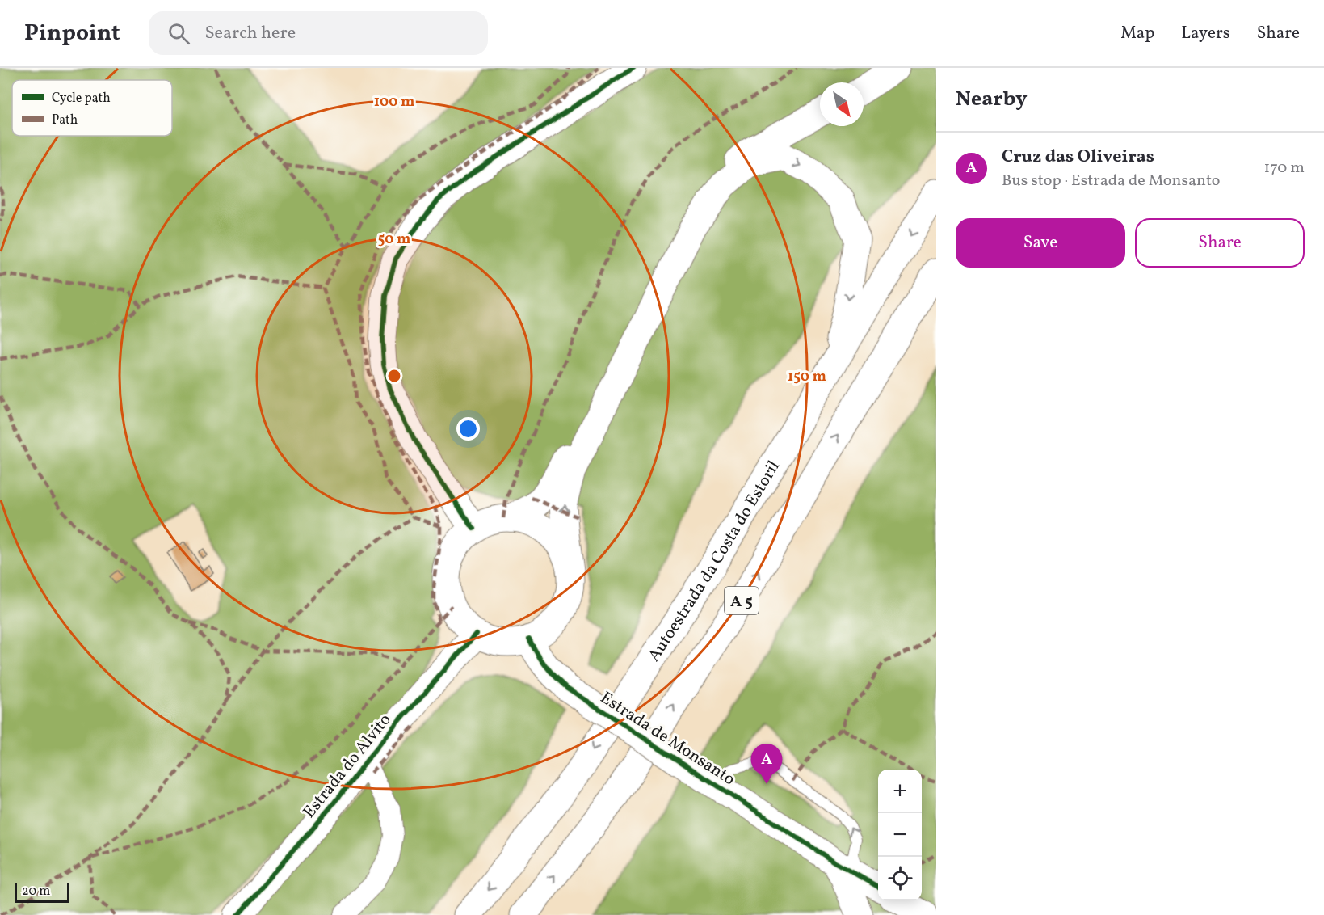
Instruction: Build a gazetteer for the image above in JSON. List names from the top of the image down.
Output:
{
  "streets": {
    "main road": [
      "Autoestrada da Costa do Estoril",
      "A 5",
      "Estrada de Monsanto",
      "Estrada do Alvito"
    ]
  },
  "crossings": [
    ["Estrada de Monsanto", "Estrada do Alvito"]
  ],
  "legend": ["Cycle path", "Path"],
  "scale_bar": "20 m",
  "north": "bottom right",
  "page": {
    "header": "Pinpoint",
    "search": "Search here",
    "nav": ["Map", "Layers", "Share"],
    "heading": "Nearby",
    "list": [
      {
        "mark": "A",
        "name": "Cruz das Oliveiras",
        "note": "Bus stop · Estrada de Monsanto",
        "value": "170 m"
      }
    ],
    "buttons": ["Save", "Share"],
    "pins": "A",
    "map_buttons": ["+", "−"],
    "scale": "20 m"
  },
  "rings": ["100 m", "50 m", "150 m"]
}
